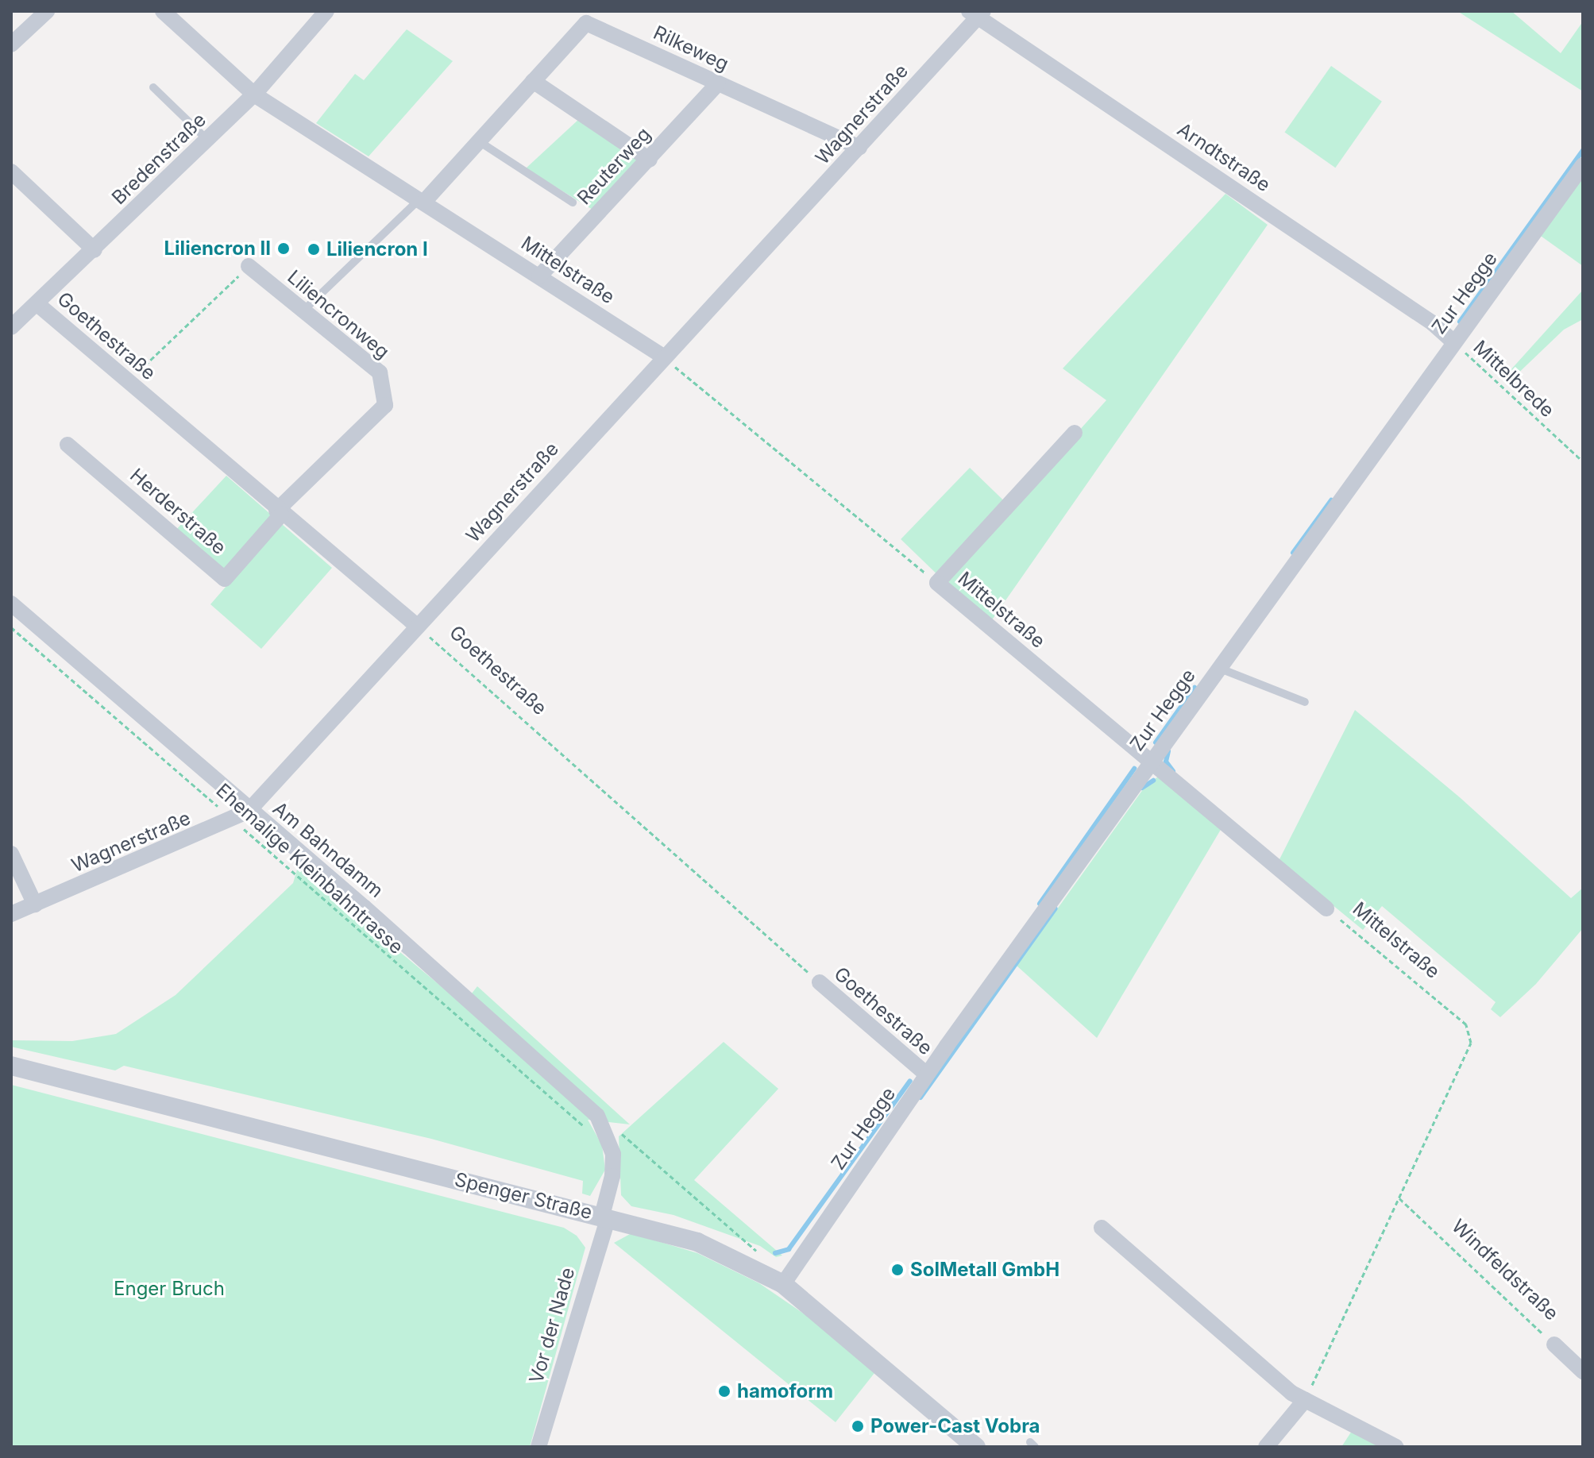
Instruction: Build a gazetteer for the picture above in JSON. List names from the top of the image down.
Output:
{
  "streets": {
    "street": [
      "Rilkeweg",
      "Wagnerstraße",
      "Arndtstraße",
      "Bredenstraße",
      "Reuterweg",
      "Mittelstraße",
      "Zur Hegge",
      "Liliencronweg",
      "Goethestraße",
      "Herderstraße",
      "Am Bahndamm",
      "Spenger Straße",
      "Windfeldstraße",
      "Vor der Nade"
    ],
    "path": ["Mittelbrede", "Ehemalige Kleinbahntrasse"]
  },
  "crossings": [
    ["Rilkeweg", "Wagnerstraße"],
    ["Rilkeweg", "Reuterweg"],
    ["Rilkeweg", "Mittelstraße"],
    ["Wagnerstraße", "Arndtstraße"],
    ["Wagnerstraße", "Mittelstraße"],
    ["Wagnerstraße", "Goethestraße"],
    ["Wagnerstraße", "Am Bahndamm"],
    ["Wagnerstraße", "Ehemalige Kleinbahntrasse"],
    ["Arndtstraße", "Zur Hegge"],
    ["Arndtstraße", "Mittelbrede"],
    ["Bredenstraße", "Mittelstraße"],
    ["Bredenstraße", "Goethestraße"],
    ["Reuterweg", "Mittelstraße"],
    ["Mittelstraße", "Zur Hegge"],
    ["Mittelstraße", "Windfeldstraße"],
    ["Zur Hegge", "Goethestraße"],
    ["Zur Hegge", "Mittelbrede"],
    ["Zur Hegge", "Spenger Straße"],
    ["Liliencronweg", "Goethestraße"],
    ["Liliencronweg", "Herderstraße"],
    ["Goethestraße", "Herderstraße"],
    ["Am Bahndamm", "Spenger Straße"],
    ["Am Bahndamm", "Vor der Nade"],
    ["Spenger Straße", "Vor der Nade"]
  ],
  "parks": ["Enger Bruch"],
  "places": [
    "Liliencron II",
    "Liliencron I",
    "SolMetall GmbH",
    "hamoform",
    "Power-Cast Vobra"
  ]
}
